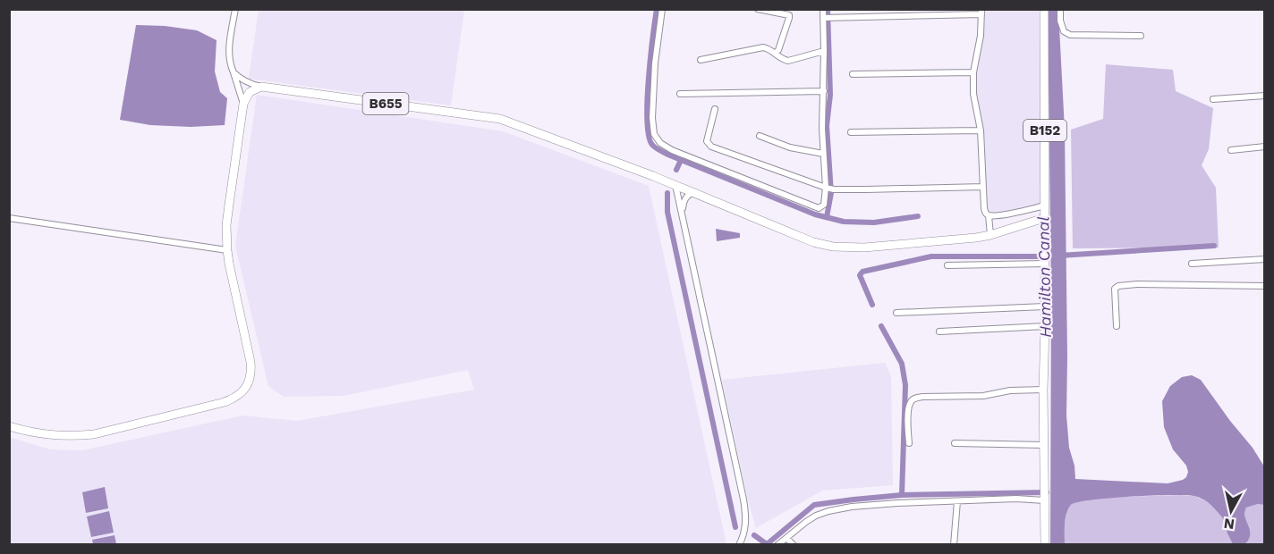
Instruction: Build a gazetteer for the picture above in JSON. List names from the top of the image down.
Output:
{
  "streets": {
    "main road": ["B655", "B152"]
  },
  "crossings": [
    ["B655", "B152"]
  ],
  "water": ["Hamilton Canal"],
  "north": "bottom"
}
